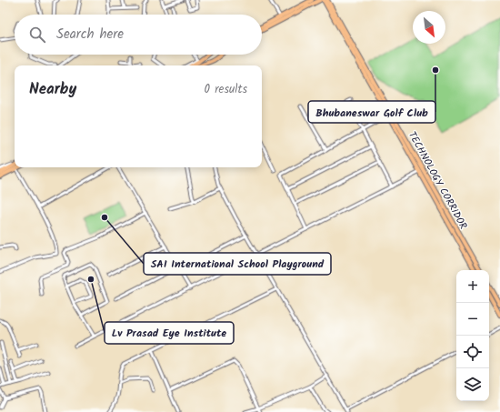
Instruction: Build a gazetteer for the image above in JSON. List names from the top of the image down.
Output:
{
  "streets": {
    "main road": ["TECHNOLOGY CORRIDOR"]
  },
  "places": ["Bhubaneswar Golf Club", "SAI International School Playground", "Lv Prasad Eye Institute"],
  "north": "bottom right",
  "page": {
    "search": "Search here",
    "heading": ["Nearby", "0 results"],
    "map_buttons": ["+", "−"]
  }
}
